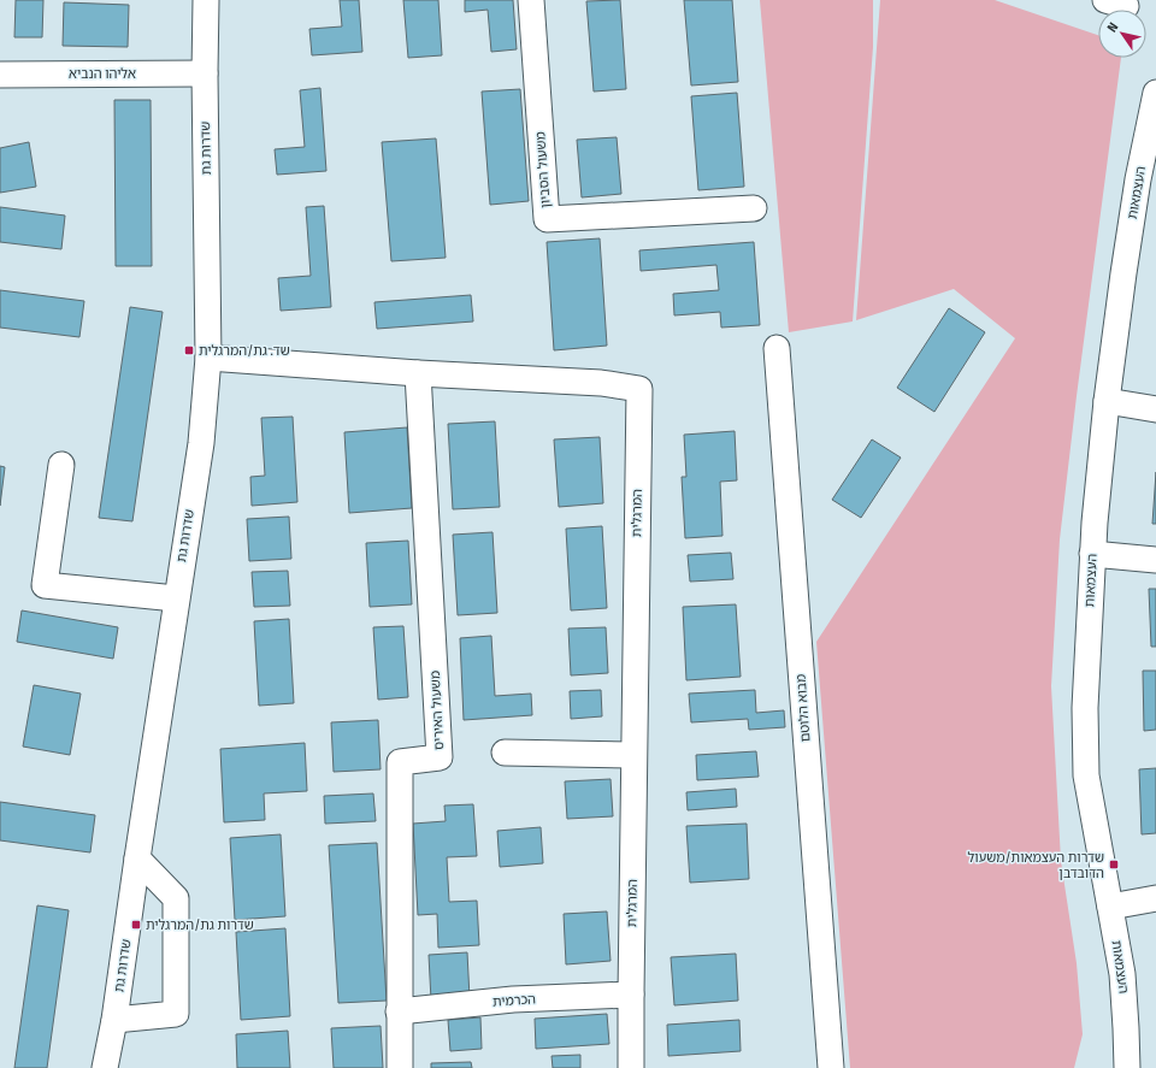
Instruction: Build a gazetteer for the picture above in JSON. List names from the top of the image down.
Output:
{
  "streets": {
    "street": [
      "אליהו הנביא",
      "שדרות גת",
      "משעול הסביון",
      "העצמאות",
      "המרגלית",
      "מבוא הלוטם",
      "משעול האיריס",
      "הכרמית"
    ]
  },
  "crossings": [
    ["אליהו הנביא", "שדרות גת"],
    ["שדרות גת", "המרגלית"],
    ["המרגלית", "משעול האיריס"],
    ["המרגלית", "הכרמית"],
    ["משעול האיריס", "הכרמית"]
  ],
  "places": {
    "transit": ["שד. גת/המרגלית", "שדרות העצמאות/משעול הדובדבן", "שדרות גת/המרגלית"]
  },
  "north": "top left"
}
